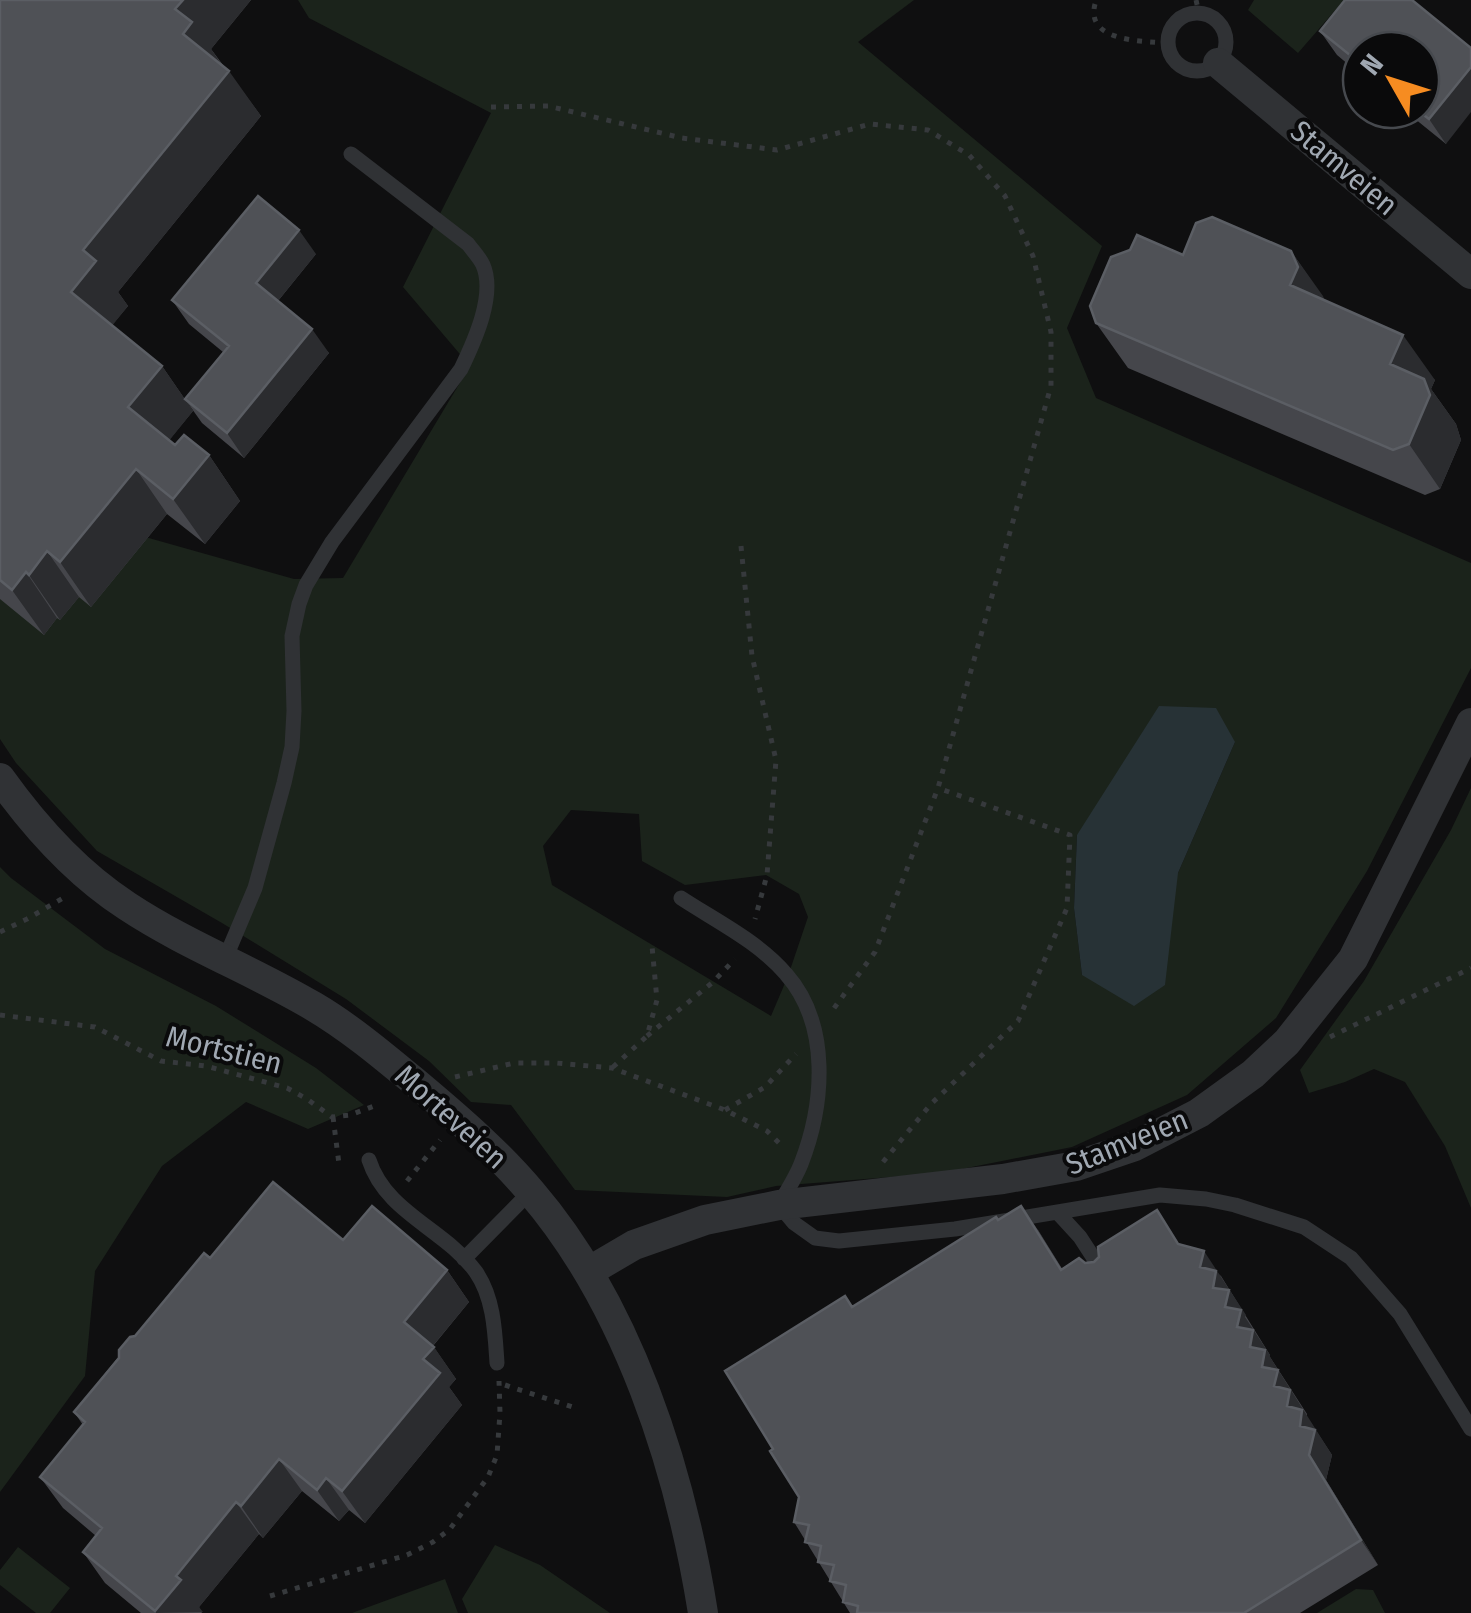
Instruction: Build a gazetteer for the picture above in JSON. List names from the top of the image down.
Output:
{
  "streets": {
    "street": ["Stamveien", "Morteveien"],
    "path": ["Mortstien"]
  },
  "crossings": [
    ["Stamveien", "Morteveien"]
  ],
  "north": "top left"
}
